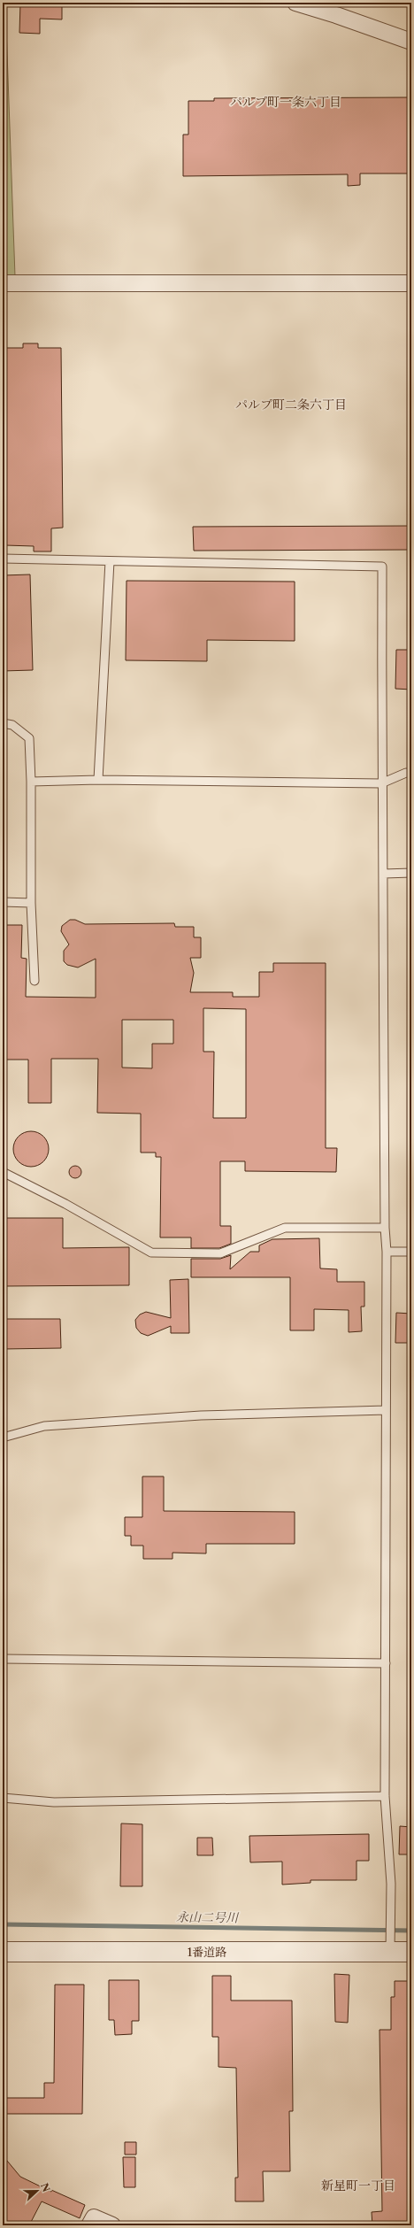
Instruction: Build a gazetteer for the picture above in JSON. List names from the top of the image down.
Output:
{
  "streets": {
    "street": ["1番道路"]
  },
  "districts": ["パルプ町一条六丁目", "パルプ町二条六丁目", "新星町一丁目"],
  "water": ["永山二号川"],
  "north": "right"
}
